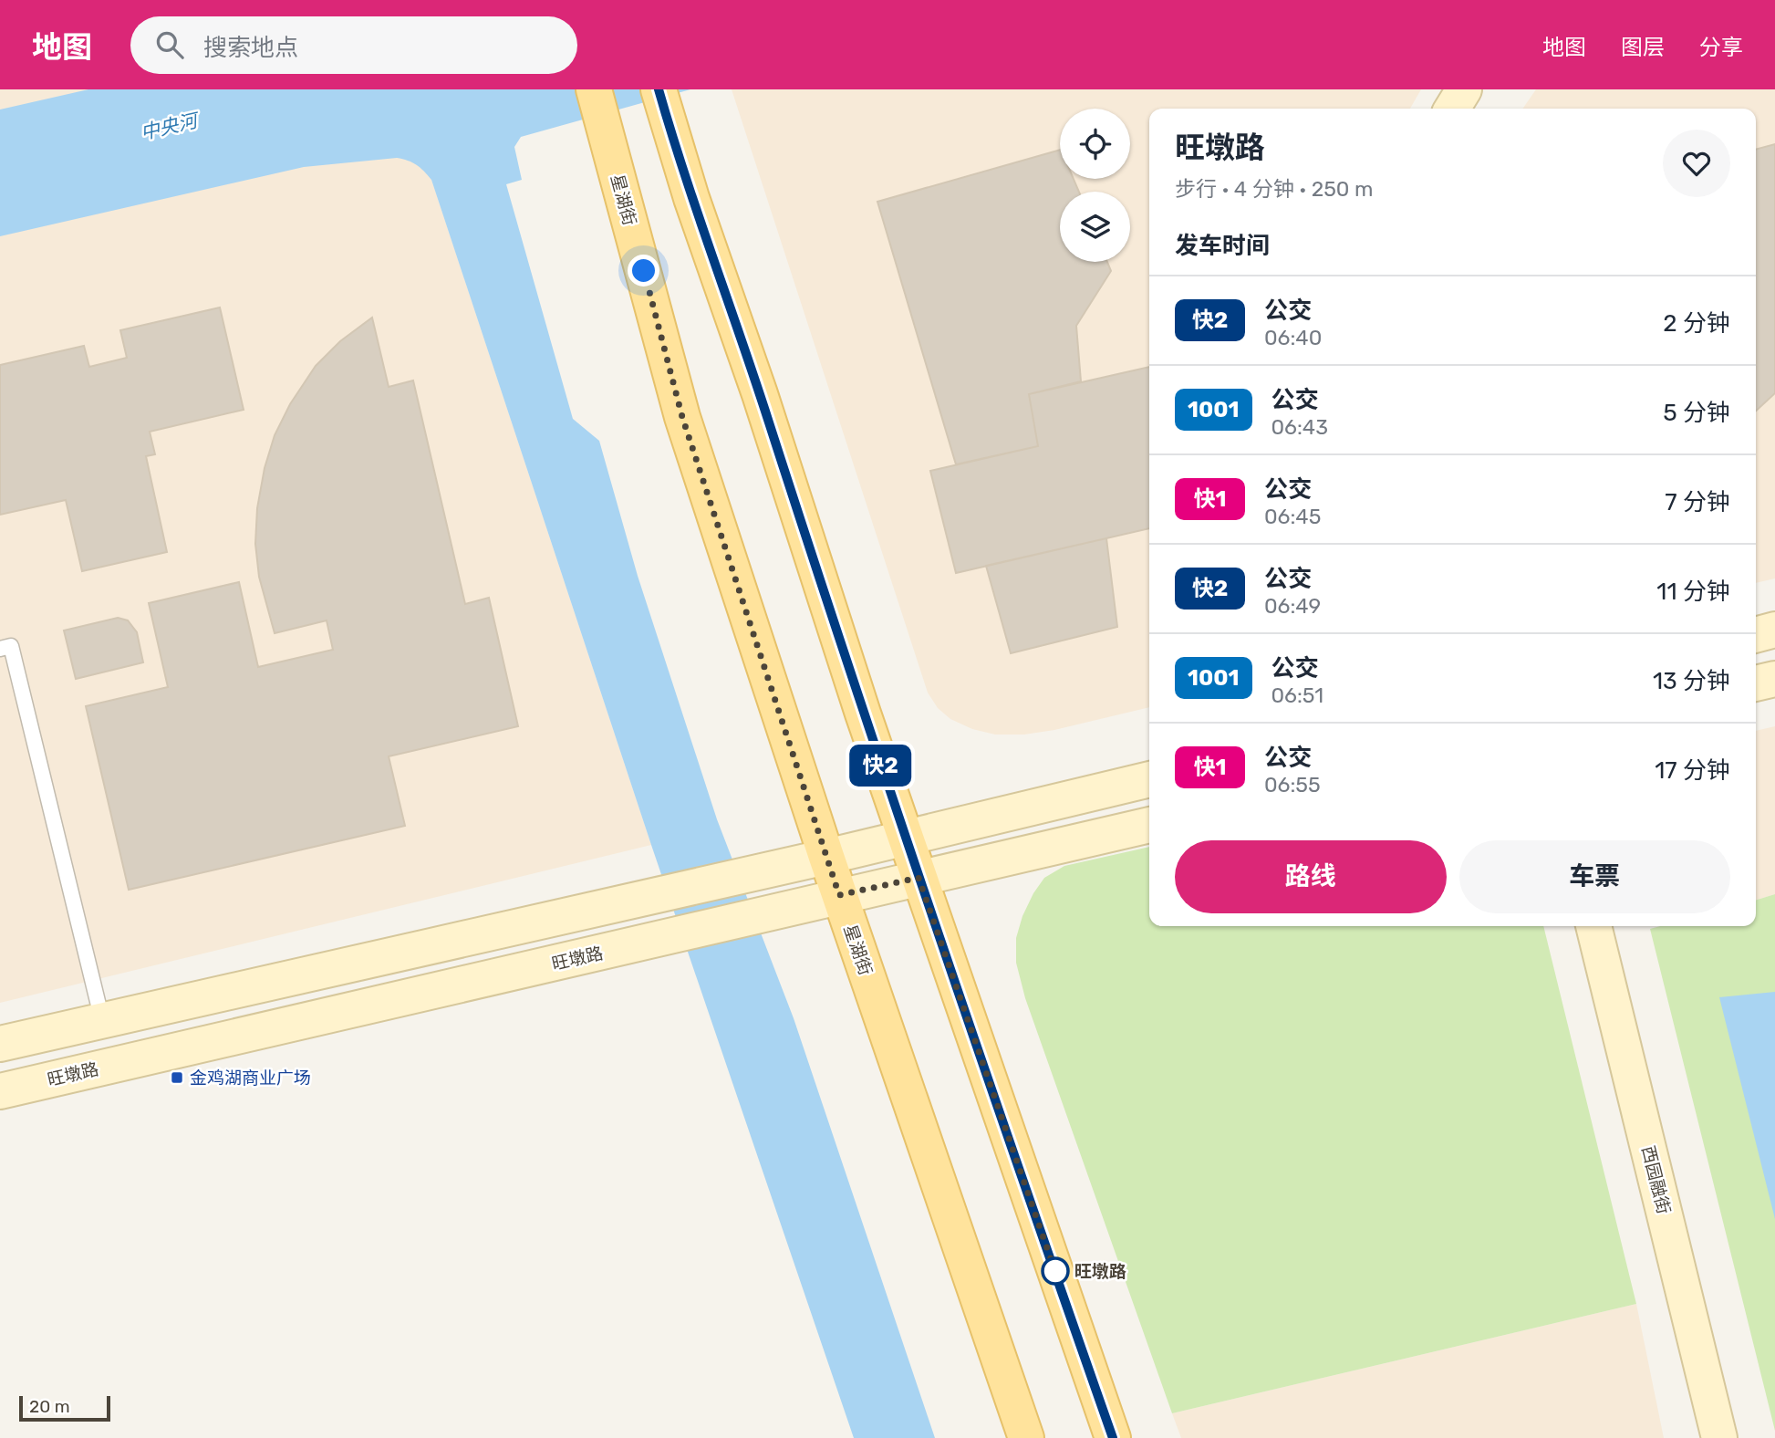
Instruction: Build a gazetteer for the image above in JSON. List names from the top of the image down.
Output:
{
  "streets": {
    "main road": ["星湖街", "旺墩路", "西园融街"]
  },
  "crossings": [
    ["星湖街", "旺墩路"]
  ],
  "water": ["中央河"],
  "places": {
    "transit": ["金鸡湖商业广场"],
    "other": ["旺墩路"]
  },
  "lines": ["bus line 快2"],
  "scale_bar": "20 m",
  "page": {
    "header": "地图",
    "search": "搜索地点",
    "nav": ["地图", "图层", "分享"],
    "on_map": "快2",
    "heading": [
      ["旺墩路", "步行 · 4 分钟 · 250 m"],
      "发车时间"
    ],
    "list": [
      {
        "mark": "快2",
        "name": "公交",
        "note": "06:40",
        "value": "2 分钟"
      },
      {
        "mark": "1001",
        "name": "公交",
        "note": "06:43",
        "value": "5 分钟"
      },
      {
        "mark": "快1",
        "name": "公交",
        "note": "06:45",
        "value": "7 分钟"
      },
      {
        "mark": "快2",
        "name": "公交",
        "note": "06:49",
        "value": "11 分钟"
      },
      {
        "mark": "1001",
        "name": "公交",
        "note": "06:51",
        "value": "13 分钟"
      },
      {
        "mark": "快1",
        "name": "公交",
        "note": "06:55",
        "value": "17 分钟"
      }
    ],
    "buttons": ["路线", "车票"],
    "scale": "20 m"
  }
}
